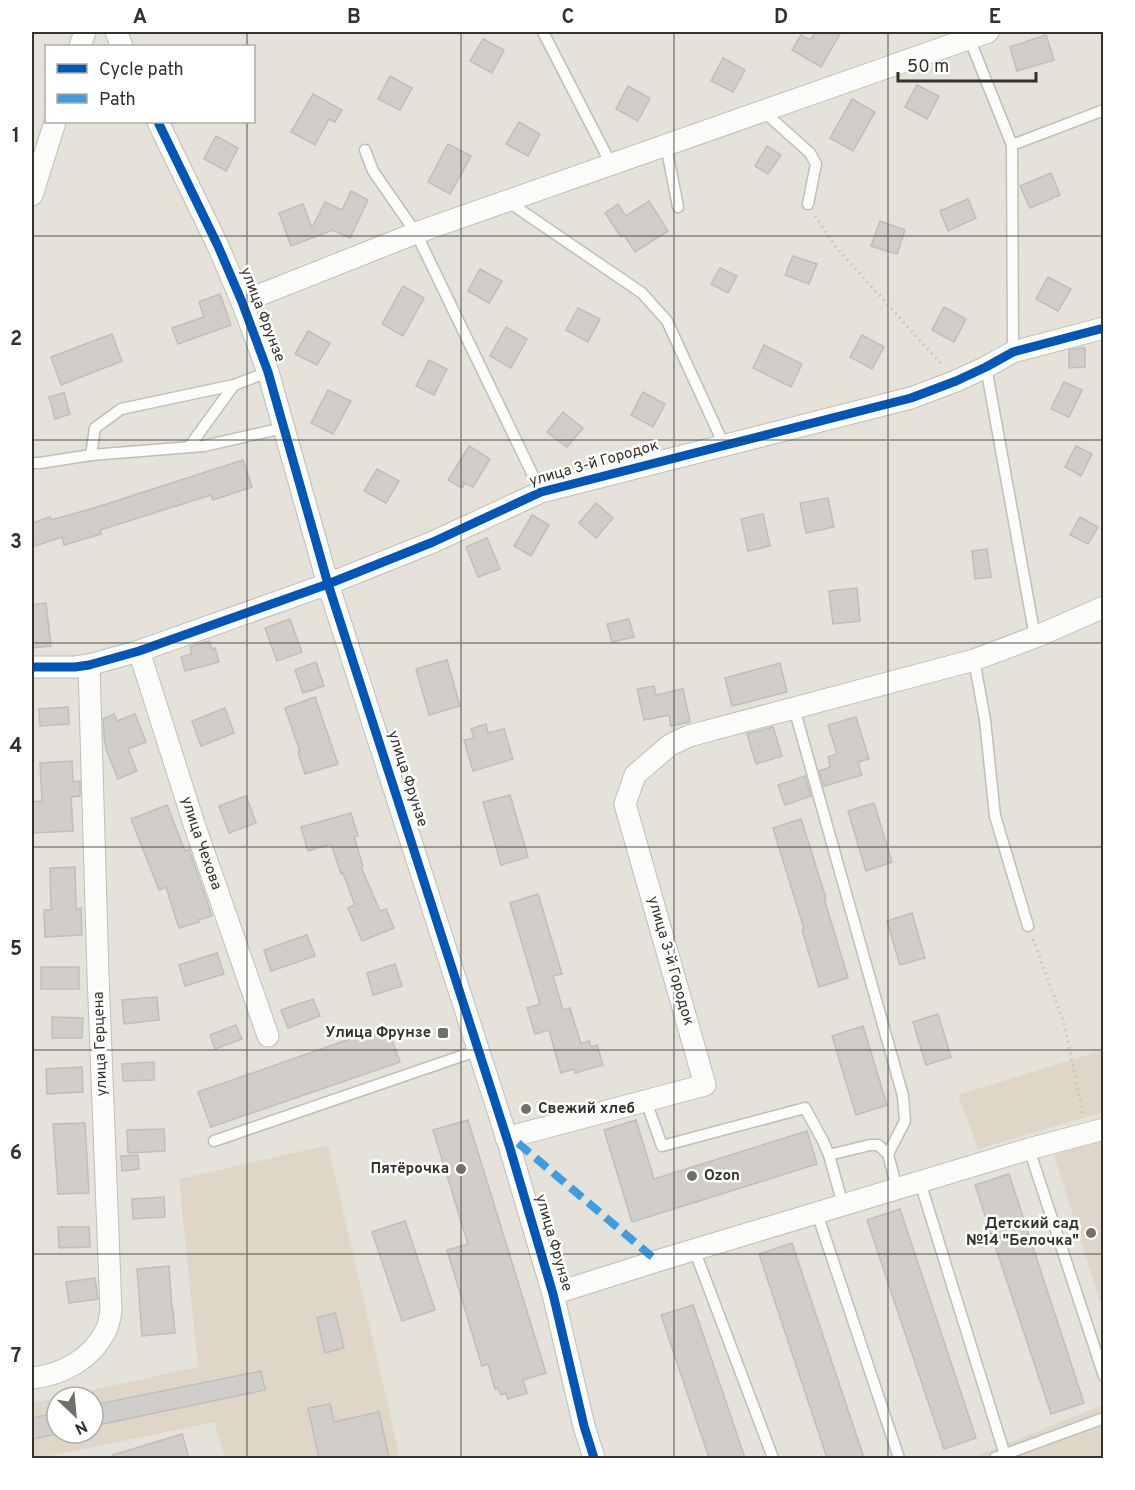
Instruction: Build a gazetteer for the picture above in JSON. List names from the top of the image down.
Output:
{
  "streets": {
    "street": [
      "улица Фрунзе",
      "улица 3-й Городок",
      "улица Чехова",
      "улица Герцена"
    ]
  },
  "crossings": [
    ["улица Фрунзе", "улица 3-й Городок"],
    ["улица 3-й Городок", "улица Чехова"],
    ["улица 3-й Городок", "улица Герцена"]
  ],
  "places": {
    "transit": ["Улица Фрунзе"],
    "other": [
      "Свежий хлеб",
      "Пятёрочка",
      "Ozon",
      "Детский сад №14 \"Белочка\""
    ]
  },
  "legend": ["Cycle path", "Path"],
  "scale_bar": "50 m",
  "north": "bottom right",
  "grid": {
    "columns": [
      "A",
      "B",
      "C",
      "D",
      "E"
    ],
    "rows": [
      "1",
      "2",
      "3",
      "4",
      "5",
      "6",
      "7"
    ]
  }
}
